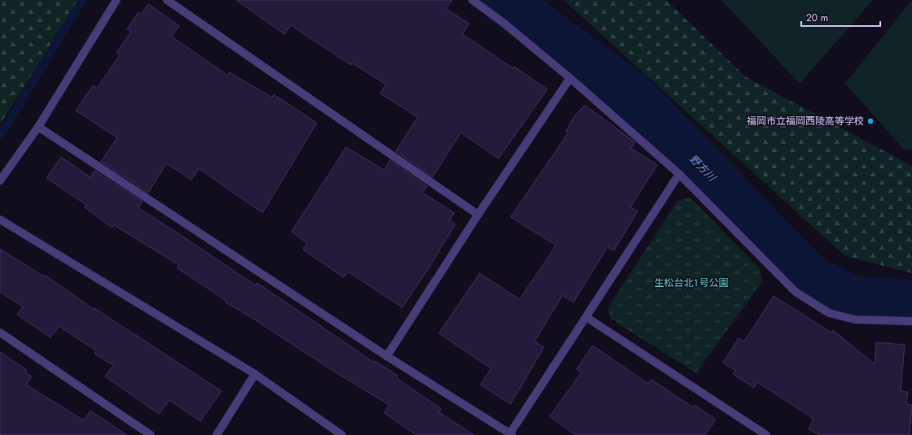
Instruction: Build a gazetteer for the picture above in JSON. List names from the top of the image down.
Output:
{
  "water": ["野方川"],
  "parks": ["生松台北１号公園"],
  "places": ["福岡市立福岡西陵高等学校"],
  "scale_bar": "20 m"
}
